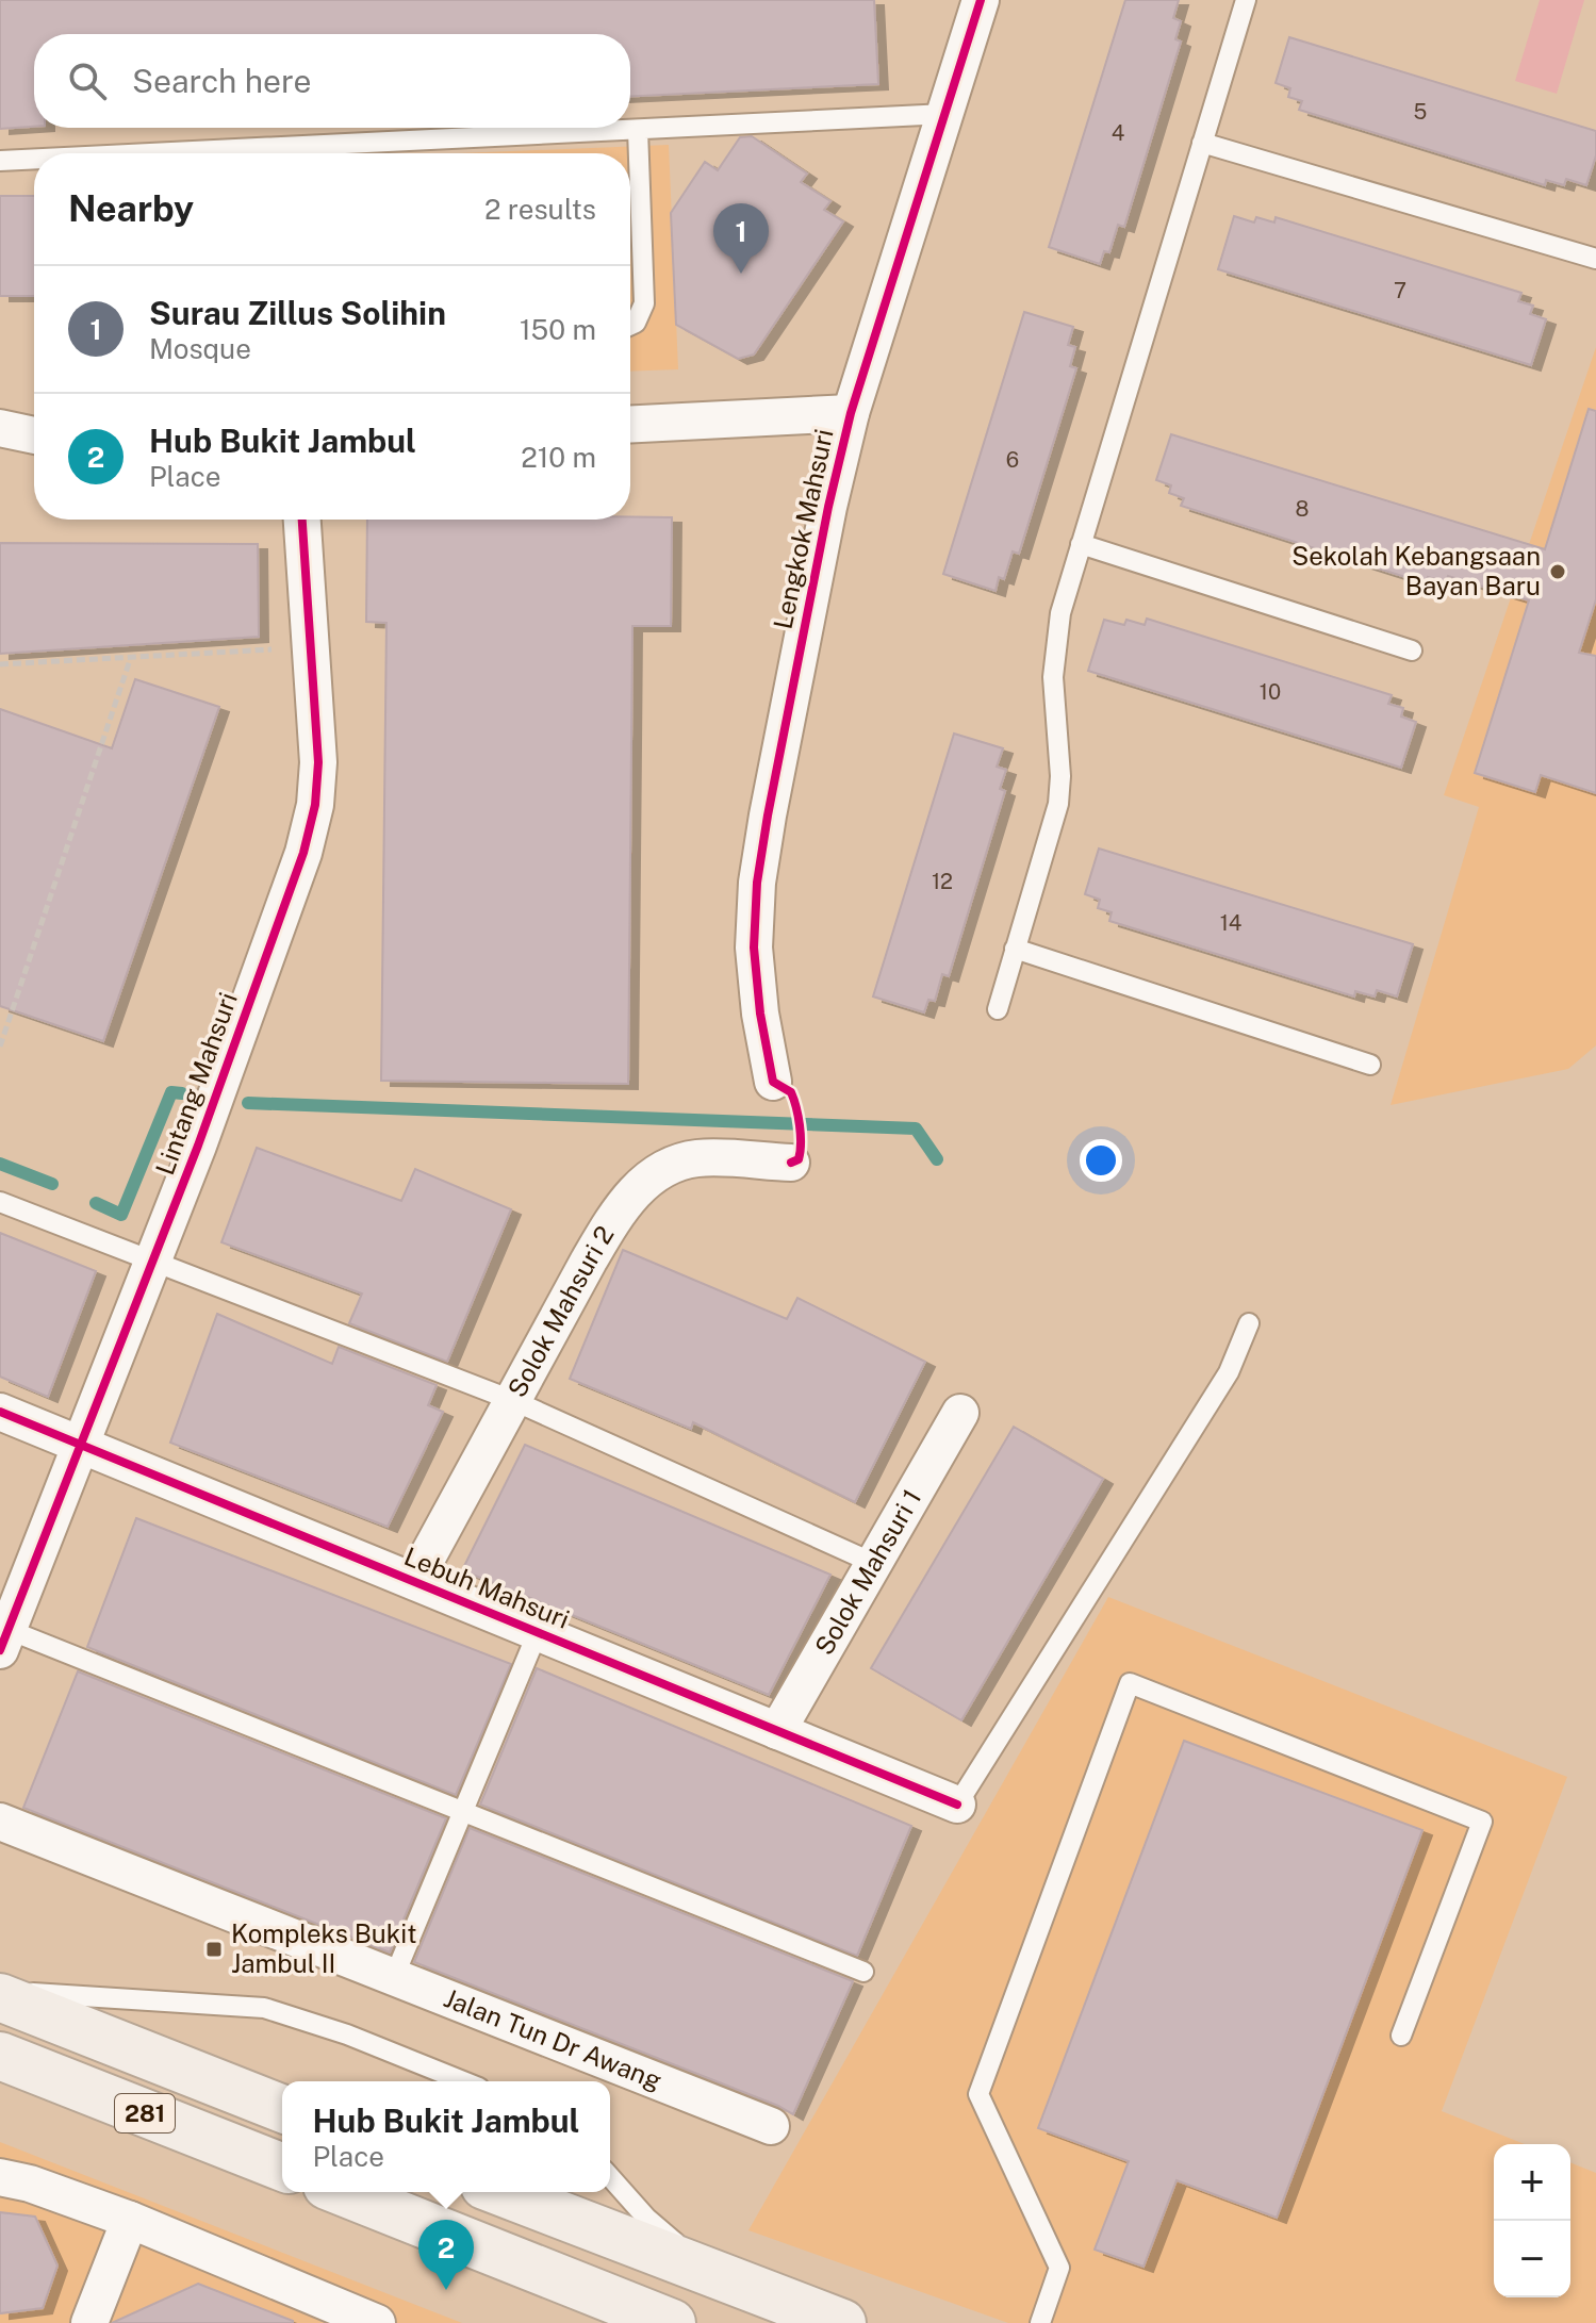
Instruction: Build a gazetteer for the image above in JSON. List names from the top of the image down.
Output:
{
  "streets": {
    "main road": ["281"],
    "street": [
      "Lengkok Mahsuri",
      "Lintang Mahsuri",
      "Solok Mahsuri 2",
      "Solok Mahsuri 1",
      "Lebuh Mahsuri",
      "Jalan Tun Dr Awang"
    ]
  },
  "crossings": [
    ["Lintang Mahsuri", "Lebuh Mahsuri"],
    ["Solok Mahsuri 2", "Lebuh Mahsuri"],
    ["Solok Mahsuri 1", "Lebuh Mahsuri"]
  ],
  "places": {
    "other": ["Sekolah Kebangsaan Bayan Baru"],
    "transit": ["Kompleks Bukit Jambul II"]
  },
  "house_numbers": [
    "5",
    "4",
    "7",
    "6",
    "8",
    "10",
    "12",
    "14"
  ],
  "page": {
    "search": "Search here",
    "heading": ["Nearby", "2 results"],
    "pins": ["1", "2"],
    "list": [
      {
        "mark": "1",
        "name": "Surau Zillus Solihin",
        "note": "Mosque",
        "value": "150 m"
      },
      {
        "mark": "2",
        "name": "Hub Bukit Jambul",
        "note": "Place",
        "value": "210 m"
      }
    ],
    "popup": ["Hub Bukit Jambul", "Place"],
    "map_buttons": ["+", "−"]
  }
}
